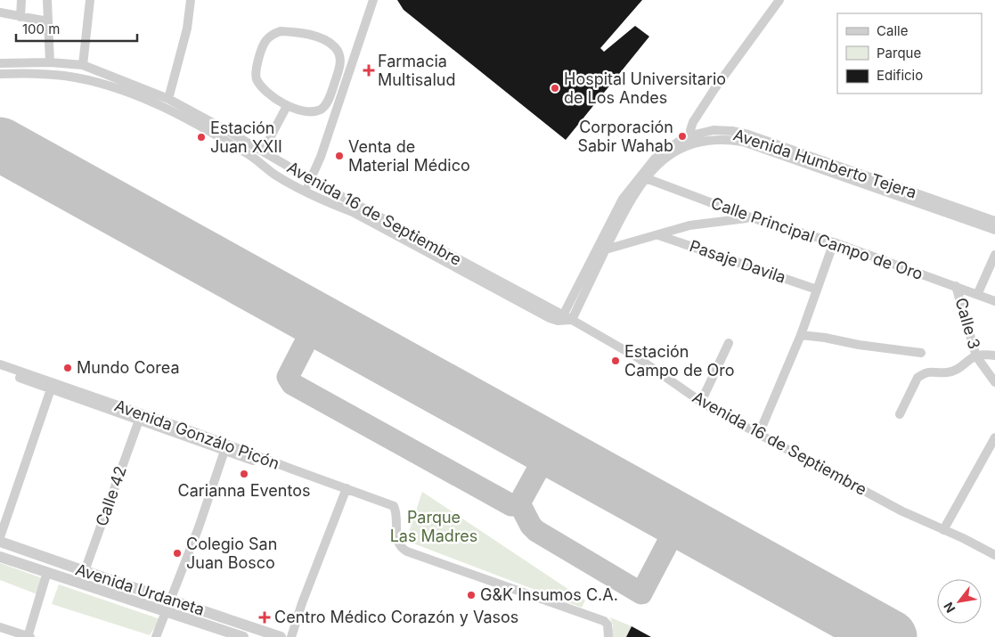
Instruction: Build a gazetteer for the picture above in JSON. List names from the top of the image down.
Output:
{
  "streets": {
    "street": [
      "Avenida Humberto Tejera",
      "Avenida 16 de Septiembre",
      "Calle Principal Campo de Oro",
      "Pasaje Davila",
      "Calle 3",
      "Avenida Gonzálo Picón",
      "Calle 42",
      "Avenida Urdaneta"
    ]
  },
  "crossings": [
    ["Avenida Humberto Tejera", "Avenida 16 de Septiembre"],
    ["Avenida Humberto Tejera", "Calle Principal Campo de Oro"],
    ["Calle Principal Campo de Oro", "Calle 3"],
    ["Avenida Gonzálo Picón", "Calle 42"],
    ["Calle 42", "Avenida Urdaneta"]
  ],
  "parks": ["Parque Las Madres"],
  "places": {
    "health": ["Farmacia Multisalud", "Centro Médico Corazón y Vasos"],
    "other": [
      "Hospital Universitario de Los Andes",
      "Corporación Sabir Wahab",
      "Estación Juan XXII",
      "Venta de Material Médico",
      "Estación Campo de Oro",
      "Mundo Corea",
      "Carianna Eventos",
      "Colegio San Juan Bosco",
      "G&K Insumos C.A."
    ]
  },
  "legend": ["Calle", "Parque", "Edificio"],
  "scale_bar": "100 m",
  "north": "bottom left"
}
